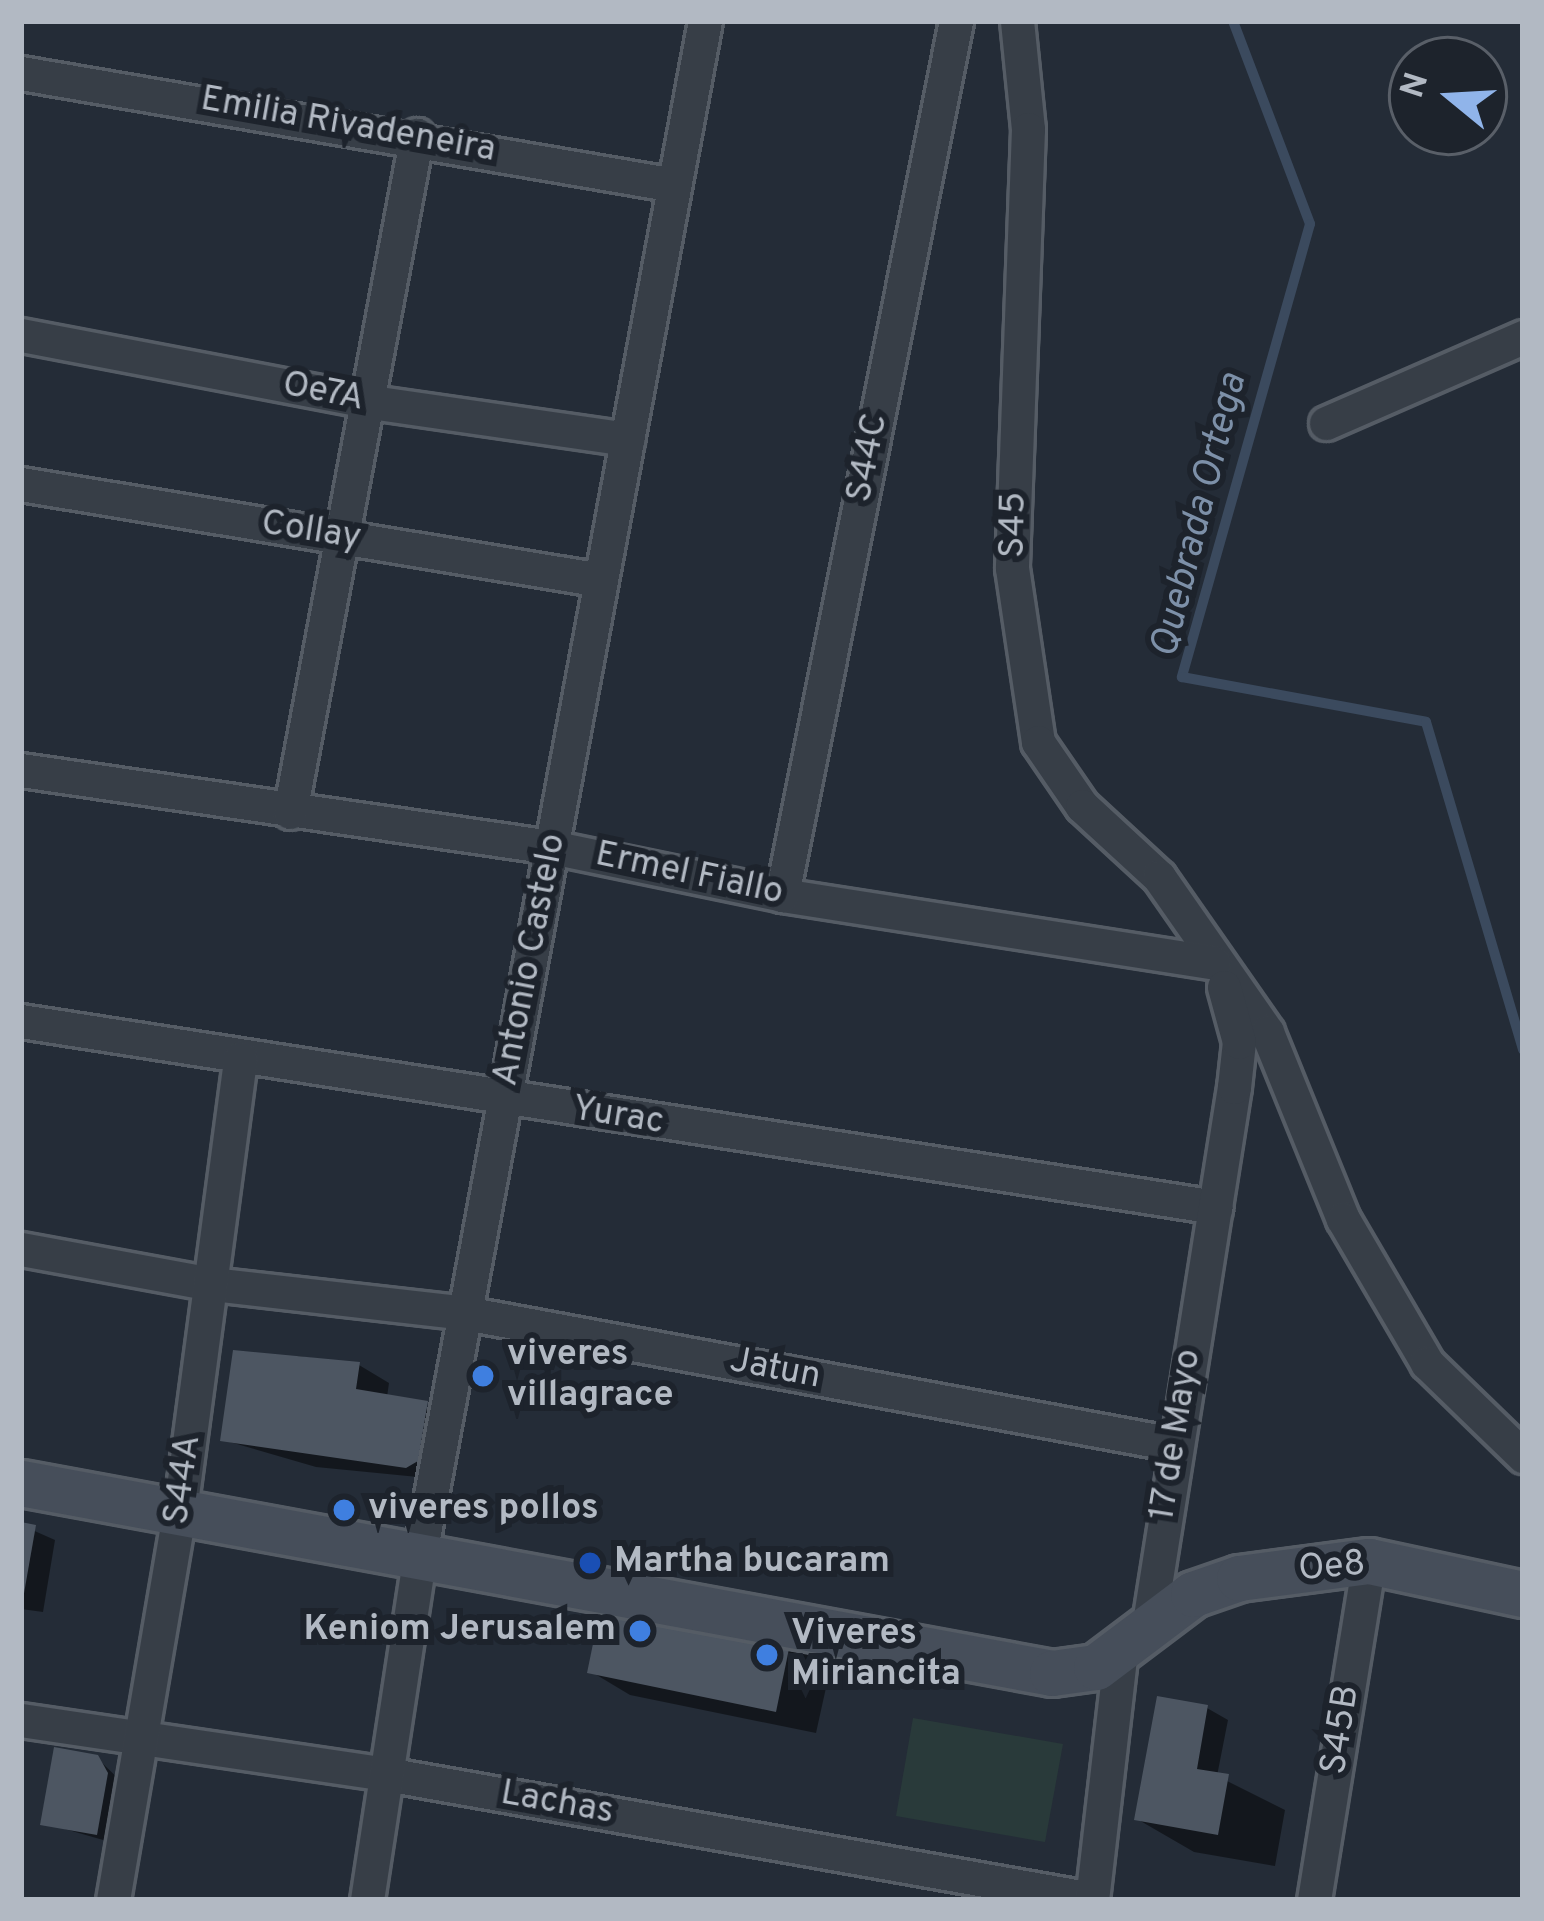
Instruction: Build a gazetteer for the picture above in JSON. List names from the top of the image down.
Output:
{
  "streets": {
    "street": [
      "Emilia Rivadeneira",
      "Oe7A",
      "S44C",
      "S45",
      "Collay",
      "Ermel Fiallo",
      "Antonio Castelo",
      "Yurac",
      "Jatun",
      "17 de Mayo",
      "S44A",
      "Oe8",
      "S45B",
      "Lachas"
    ]
  },
  "crossings": [
    ["Emilia Rivadeneira", "Antonio Castelo"],
    ["Oe7A", "Antonio Castelo"],
    ["S44C", "Ermel Fiallo"],
    ["S45", "Ermel Fiallo"],
    ["S45", "17 de Mayo"],
    ["Collay", "Antonio Castelo"],
    ["Ermel Fiallo", "Antonio Castelo"],
    ["Ermel Fiallo", "17 de Mayo"],
    ["Antonio Castelo", "Yurac"],
    ["Antonio Castelo", "Jatun"],
    ["Antonio Castelo", "Oe8"],
    ["Antonio Castelo", "Lachas"],
    ["Yurac", "17 de Mayo"],
    ["Yurac", "S44A"],
    ["Jatun", "17 de Mayo"],
    ["Jatun", "S44A"],
    ["17 de Mayo", "Oe8"],
    ["17 de Mayo", "Lachas"],
    ["S44A", "Oe8"],
    ["S44A", "Lachas"],
    ["Oe8", "S45B"]
  ],
  "water": ["Quebrada Ortega"],
  "places": [
    "viveres villagrace",
    "viveres pollos",
    "Martha bucaram",
    "Keniom Jerusalem",
    "Viveres Miriancita"
  ],
  "north": "left"
}
